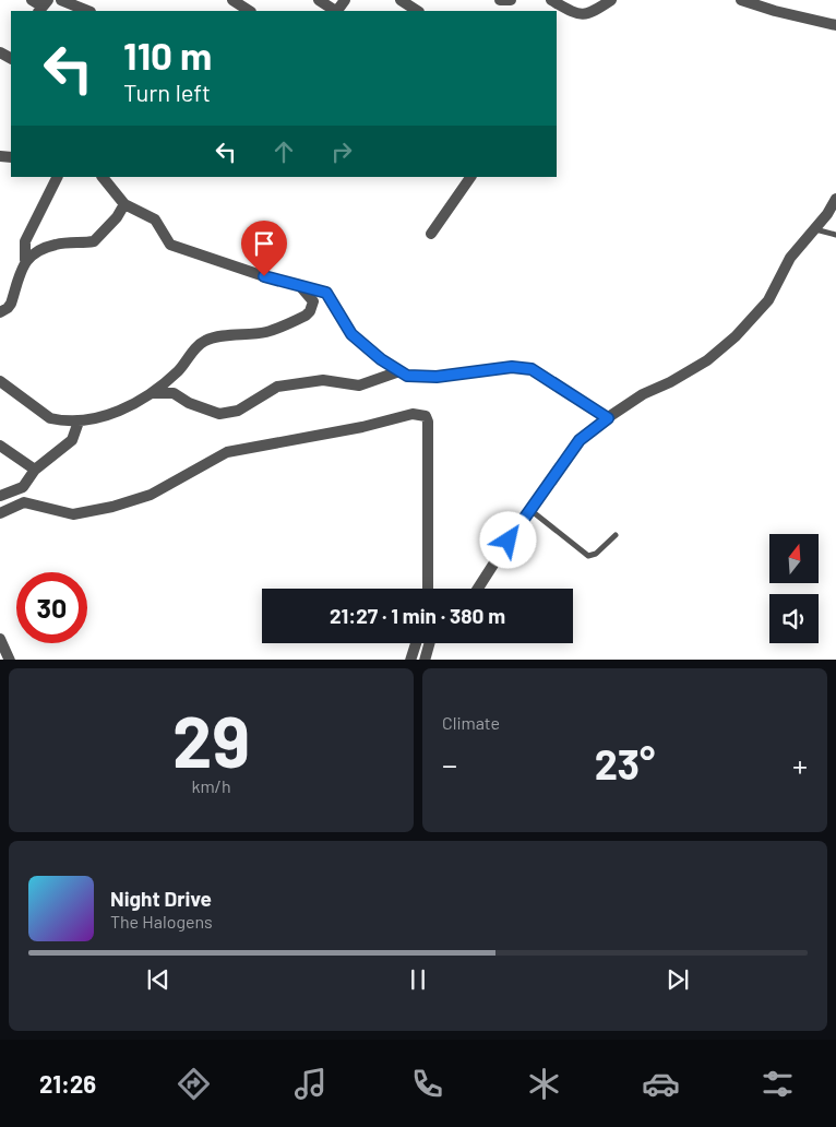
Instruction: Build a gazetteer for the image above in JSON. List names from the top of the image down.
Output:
{
  "north": "top",
  "page": {
    "turn": ["110 m", "Turn left"],
    "limit": "30",
    "trip": "21:27 · 1 min · 380 m",
    "tile": [
      ["29", "km/h"],
      "Climate"
    ],
    "heat": ["−", "23°", "+"],
    "song": ["Night Drive", "The Halogens"],
    "tabs": "21:26"
  }
}
